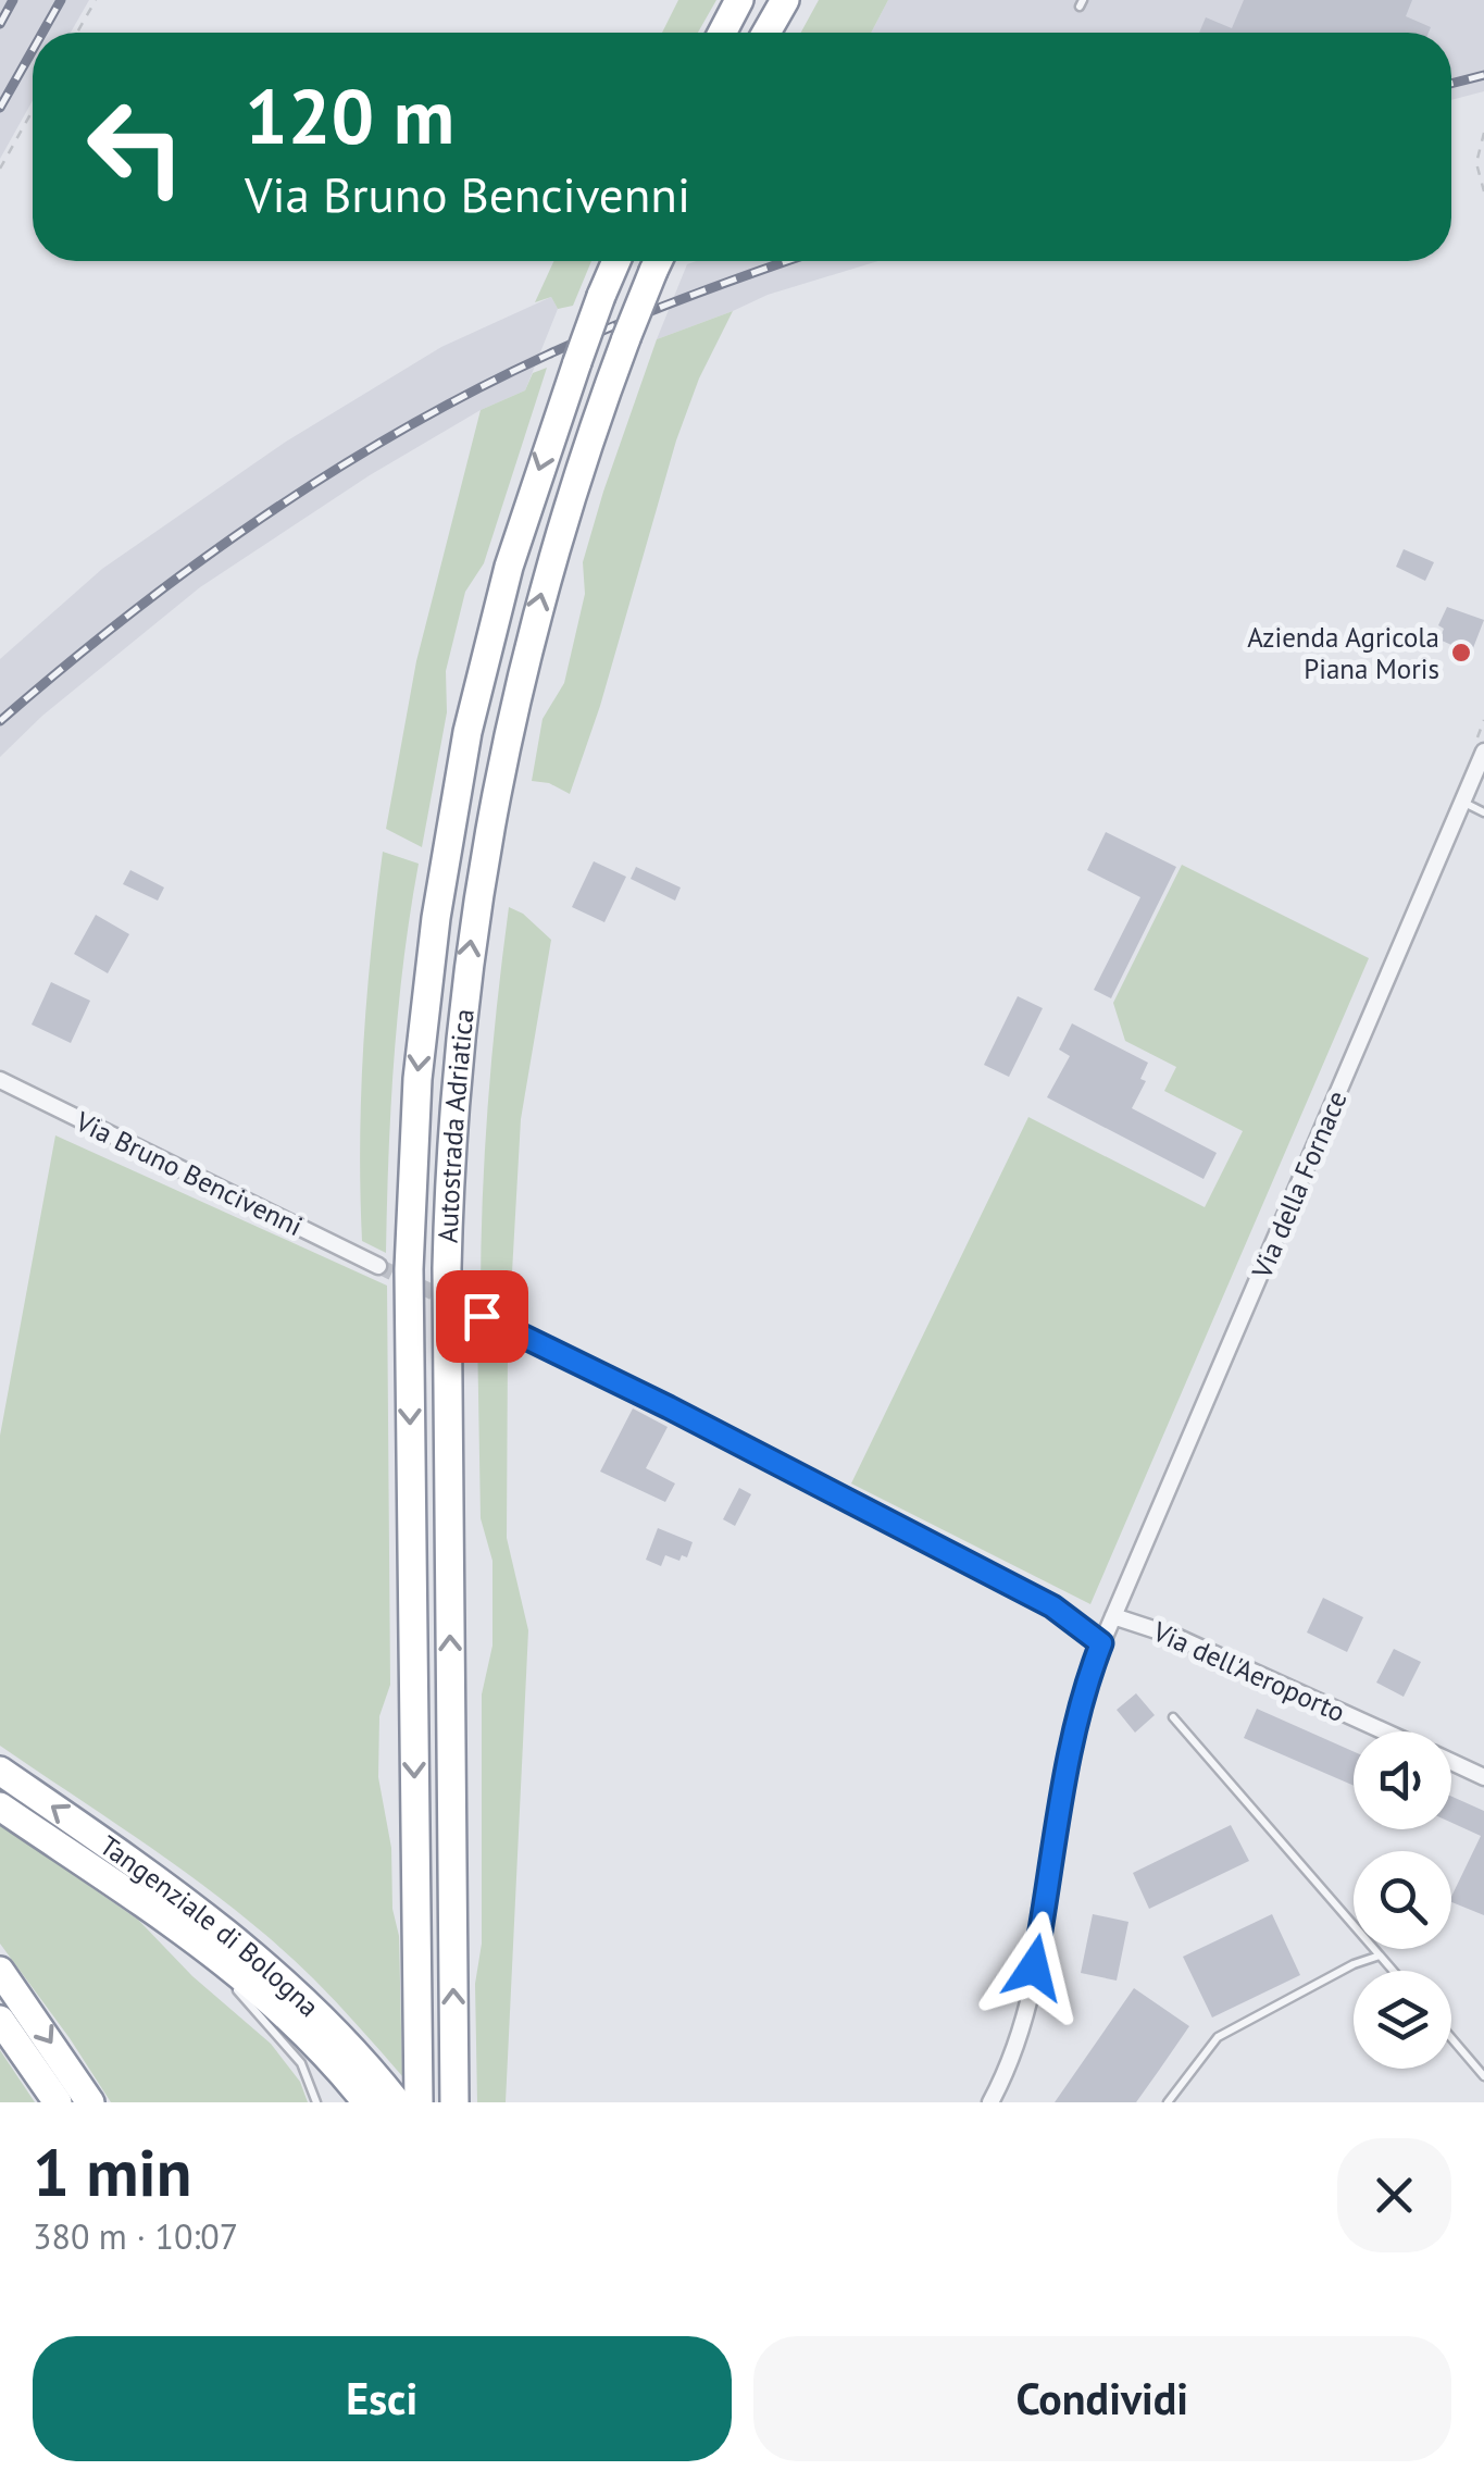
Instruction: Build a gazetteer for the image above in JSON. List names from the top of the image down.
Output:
{
  "streets": {
    "highway": ["Autostrada Adriatica", "Tangenziale di Bologna"],
    "street": ["Via Bruno Bencivenni", "Via della Fornace", "Via dell'Aeroporto"]
  },
  "crossings": [
    ["Via della Fornace", "Via dell'Aeroporto"]
  ],
  "places": ["Azienda Agricola Piana Moris"],
  "page": {
    "turn": ["120 m", "Via Bruno Bencivenni"],
    "heading": ["1 min", "380 m · 10:07"],
    "buttons": ["Esci", "Condividi"]
  }
}
